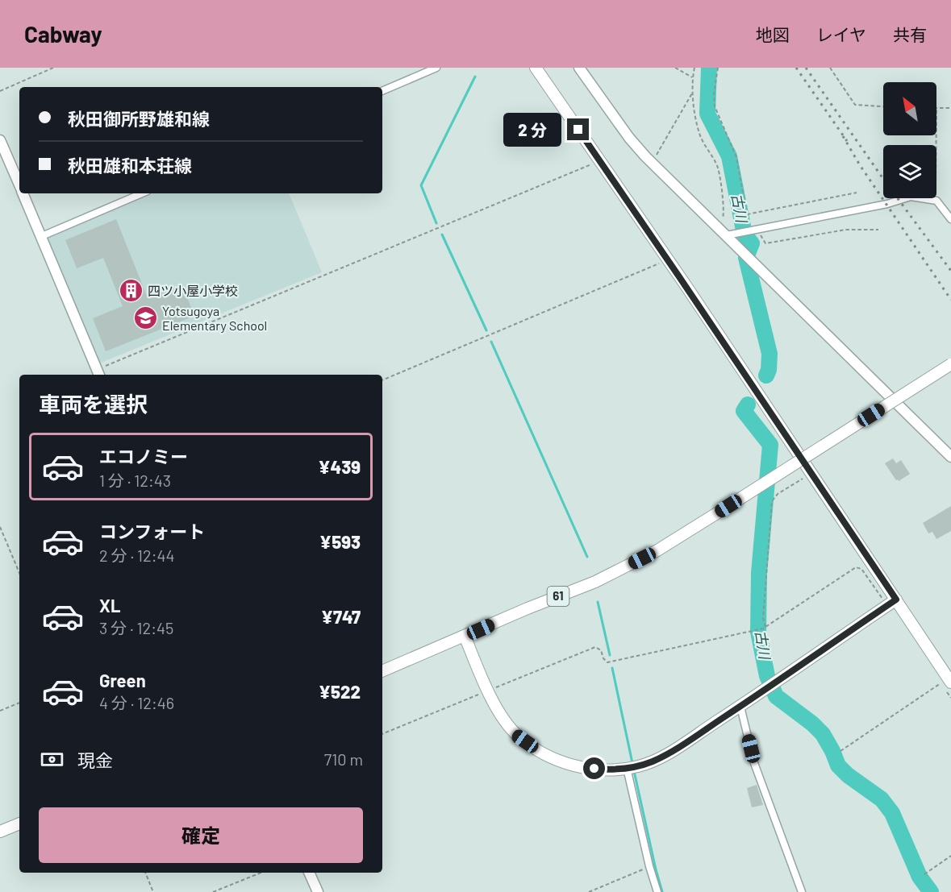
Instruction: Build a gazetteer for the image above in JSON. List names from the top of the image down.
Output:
{
  "streets": {
    "main road": ["61"]
  },
  "water": ["古川"],
  "places": {
    "building": ["四ツ小屋小学校"],
    "school or university": ["Yotsugoya Elementary School"]
  },
  "north": "top left",
  "page": {
    "header": "Cabway",
    "nav": ["地図", "レイヤ", "共有"],
    "banner": ["秋田御所野雄和線", "秋田雄和本荘線"],
    "bubble": "2 分",
    "heading": "車両を選択",
    "list": [
      {
        "name": "エコノミー",
        "note": "1 分 · 12:43",
        "value": "¥439"
      },
      {
        "name": "コンフォート",
        "note": "2 分 · 12:44",
        "value": "¥593"
      },
      {
        "name": "XL",
        "note": "3 分 · 12:45",
        "value": "¥747"
      },
      {
        "name": "Green",
        "note": "4 分 · 12:46",
        "value": "¥522"
      }
    ],
    "pay": ["現金", "710 m"],
    "buttons": "確定"
  }
}
